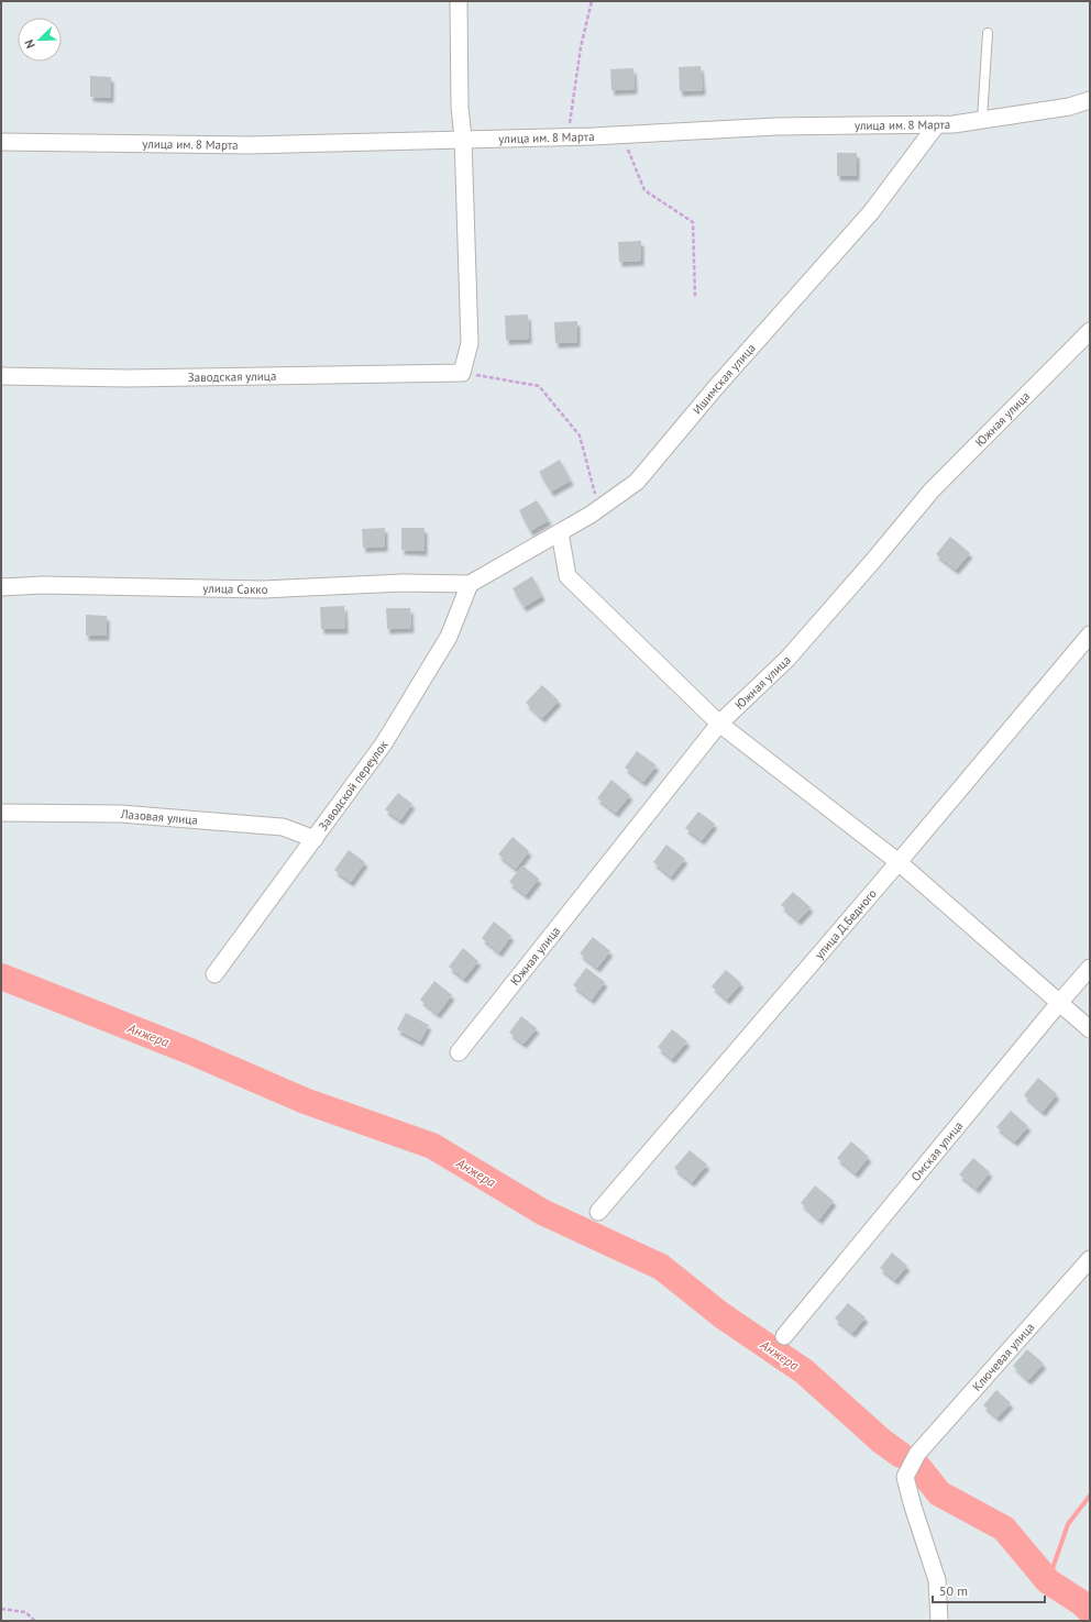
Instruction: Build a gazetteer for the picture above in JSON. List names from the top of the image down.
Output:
{
  "streets": {
    "street": [
      "улица им. 8 Марта",
      "Заводская улица",
      "Ишимская улица",
      "Южная улица",
      "улица Сакко",
      "Заводской переулок",
      "Лазовая улица",
      "улица Д.Бедного",
      "Омская улица",
      "Ключевая улица"
    ]
  },
  "crossings": [
    ["улица им. 8 Марта", "Ишимская улица"],
    ["Ишимская улица", "улица Сакко"],
    ["Ишимская улица", "Заводской переулок"],
    ["улица Сакко", "Заводской переулок"],
    ["Заводской переулок", "Лазовая улица"]
  ],
  "water": ["Анжера"],
  "scale_bar": "50 m",
  "north": "bottom left"
}
